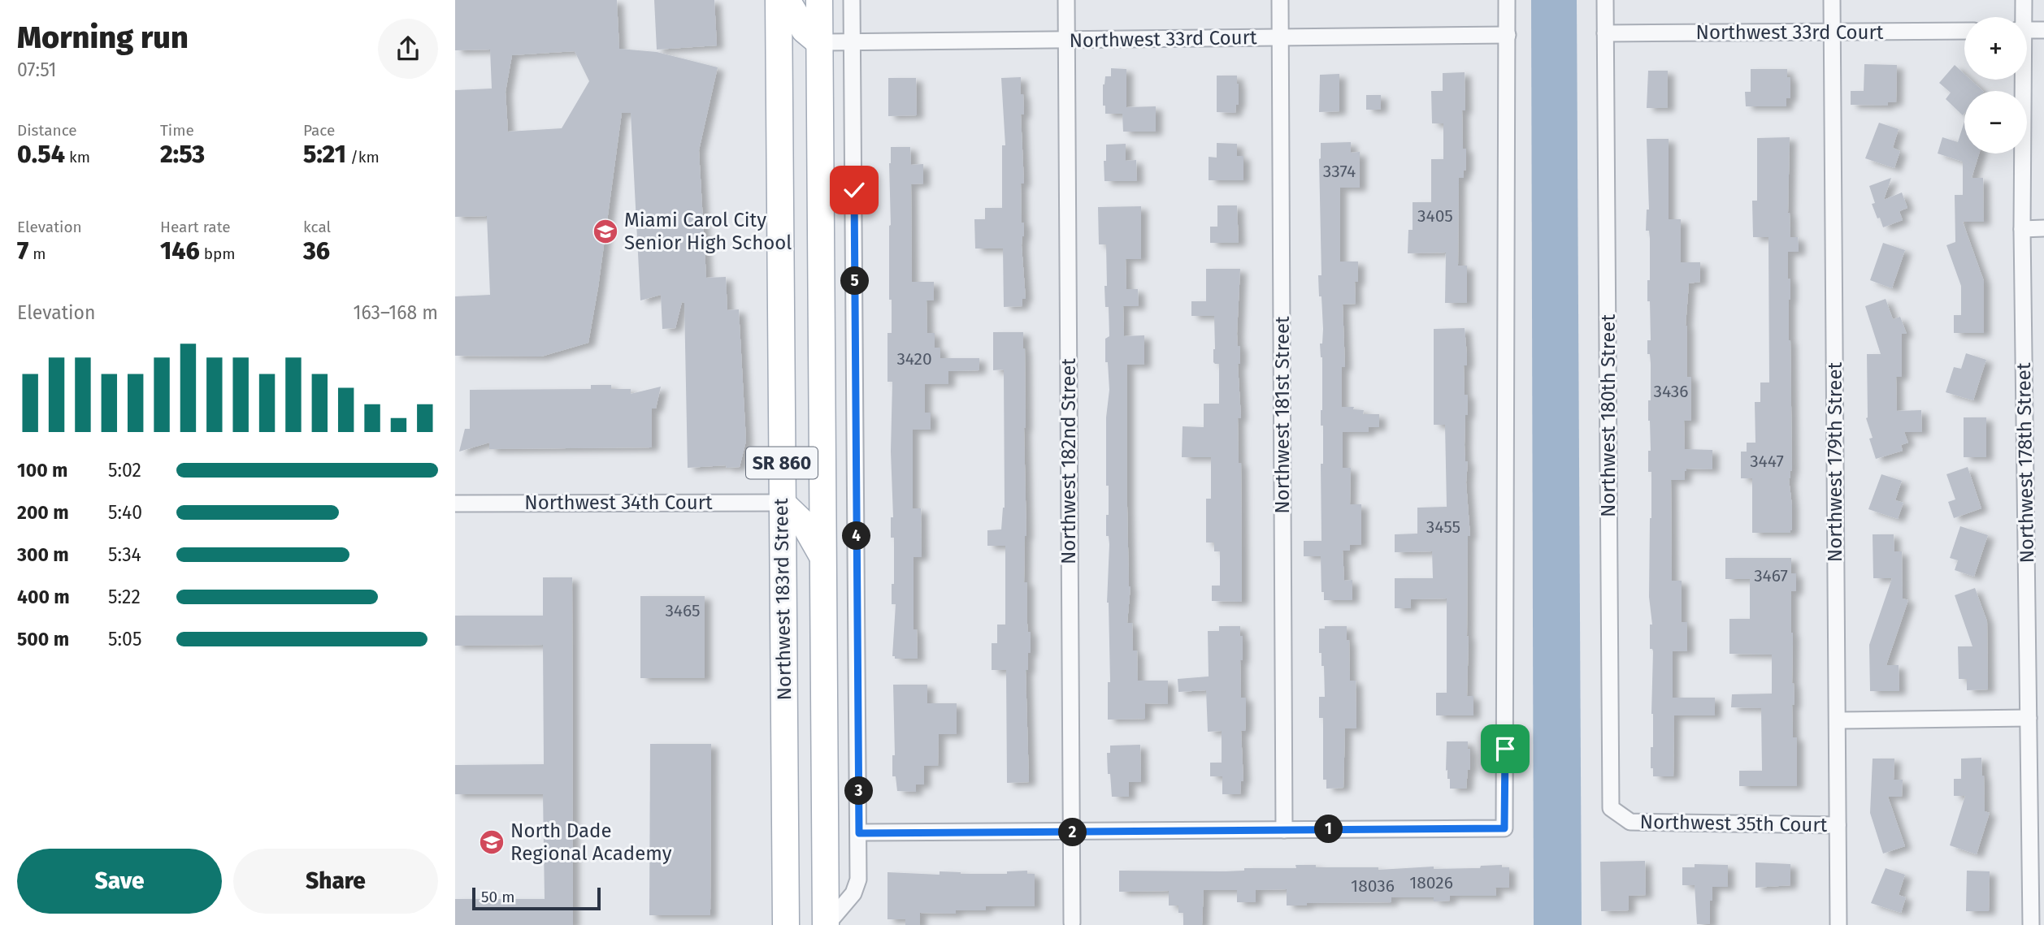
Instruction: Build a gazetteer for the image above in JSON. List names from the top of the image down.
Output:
{
  "streets": {
    "main road": ["SR 860", "Northwest 183rd Street"],
    "street": [
      "Northwest 33rd Court",
      "Northwest 181st Street",
      "Northwest 180th Street",
      "Northwest 182nd Street",
      "Northwest 179th Street",
      "Northwest 178th Street",
      "Northwest 34th Court",
      "Northwest 35th Court"
    ]
  },
  "crossings": [
    ["Northwest 33rd Court", "Northwest 181st Street"],
    ["Northwest 33rd Court", "Northwest 180th Street"],
    ["Northwest 33rd Court", "Northwest 182nd Street"],
    ["Northwest 33rd Court", "Northwest 179th Street"],
    ["Northwest 33rd Court", "Northwest 183rd Street"],
    ["Northwest 180th Street", "Northwest 35th Court"],
    ["Northwest 179th Street", "Northwest 35th Court"],
    ["Northwest 34th Court", "Northwest 183rd Street"]
  ],
  "places": {
    "school or university": ["Miami Carol City Senior High School", "North Dade Regional Academy"]
  },
  "house_numbers": [
    "3374",
    "3405",
    "3420",
    "3436",
    "3447",
    "3455",
    "3467",
    "3465",
    "18026",
    "18036"
  ],
  "scale_bar": "50 m",
  "page": {
    "heading": ["Morning run", "07:51"],
    "map_buttons": ["+", "−"],
    "stats": [
      ["Distance", "0.54 km"],
      ["Time", "2:53"],
      ["Pace", "5:21 /km"],
      ["Elevation", "7 m"],
      ["Heart rate", "146 bpm"],
      ["kcal", "36"]
    ],
    "pins": [
      "5",
      "4",
      "3",
      "1",
      "2"
    ],
    "chart": ["Elevation", "163–168 m"],
    "list": [
      {
        "name": "100 m",
        "note": "5:02"
      },
      {
        "name": "200 m",
        "note": "5:40"
      },
      {
        "name": "300 m",
        "note": "5:34"
      },
      {
        "name": "400 m",
        "note": "5:22"
      },
      {
        "name": "500 m",
        "note": "5:05"
      }
    ],
    "buttons": ["Save", "Share"],
    "scale": "50 m"
  }
}
